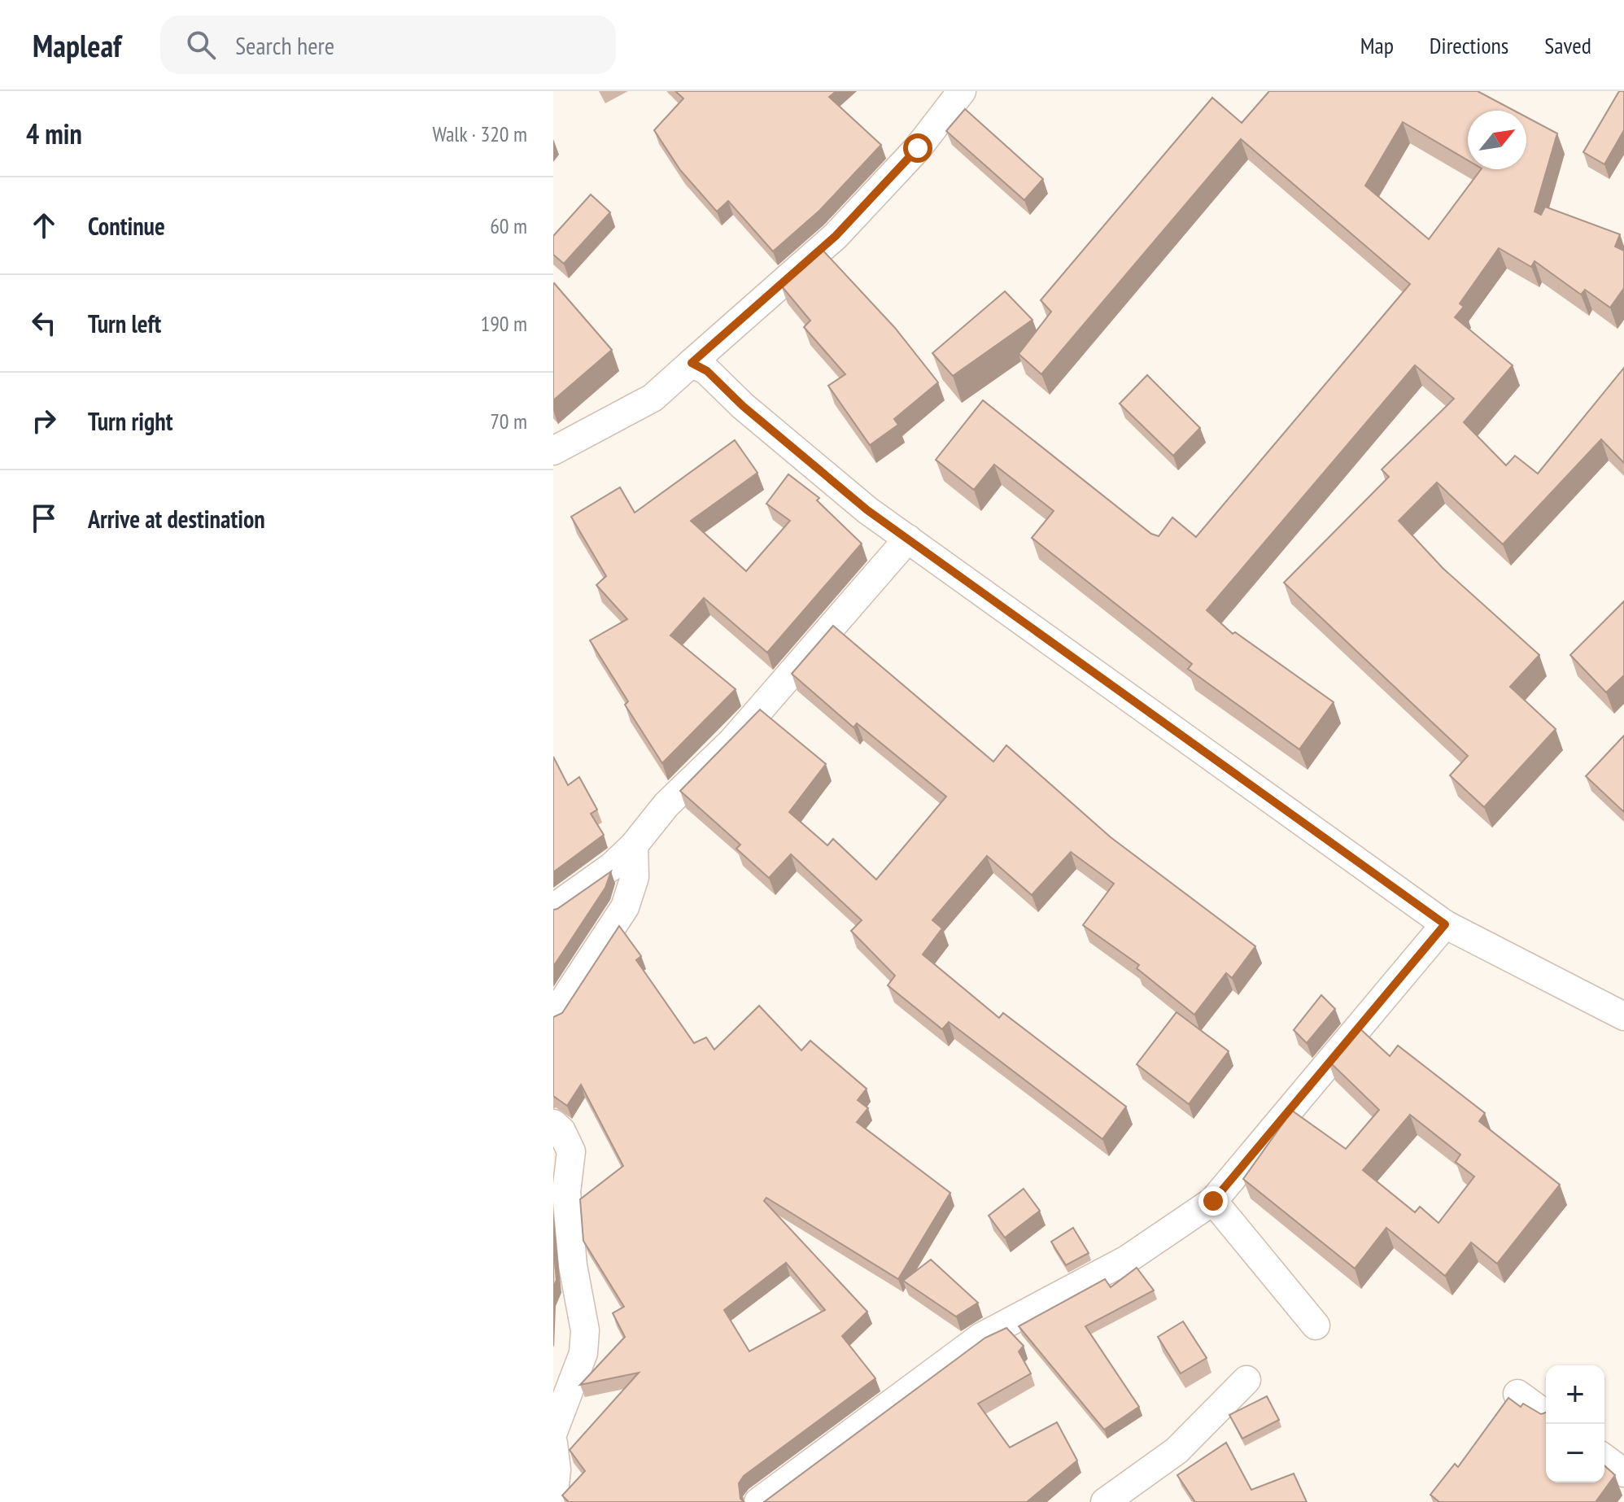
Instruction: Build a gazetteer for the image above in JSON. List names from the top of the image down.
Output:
{
  "north": "top right",
  "page": {
    "header": "Mapleaf",
    "search": "Search here",
    "nav": ["Map", "Directions", "Saved"],
    "heading": ["4 min", "Walk · 320 m"],
    "list": [
      ["Continue", "60 m"],
      ["Turn left", "190 m"],
      ["Turn right", "70 m"],
      "Arrive at destination"
    ],
    "map_buttons": ["+", "−"]
  }
}
